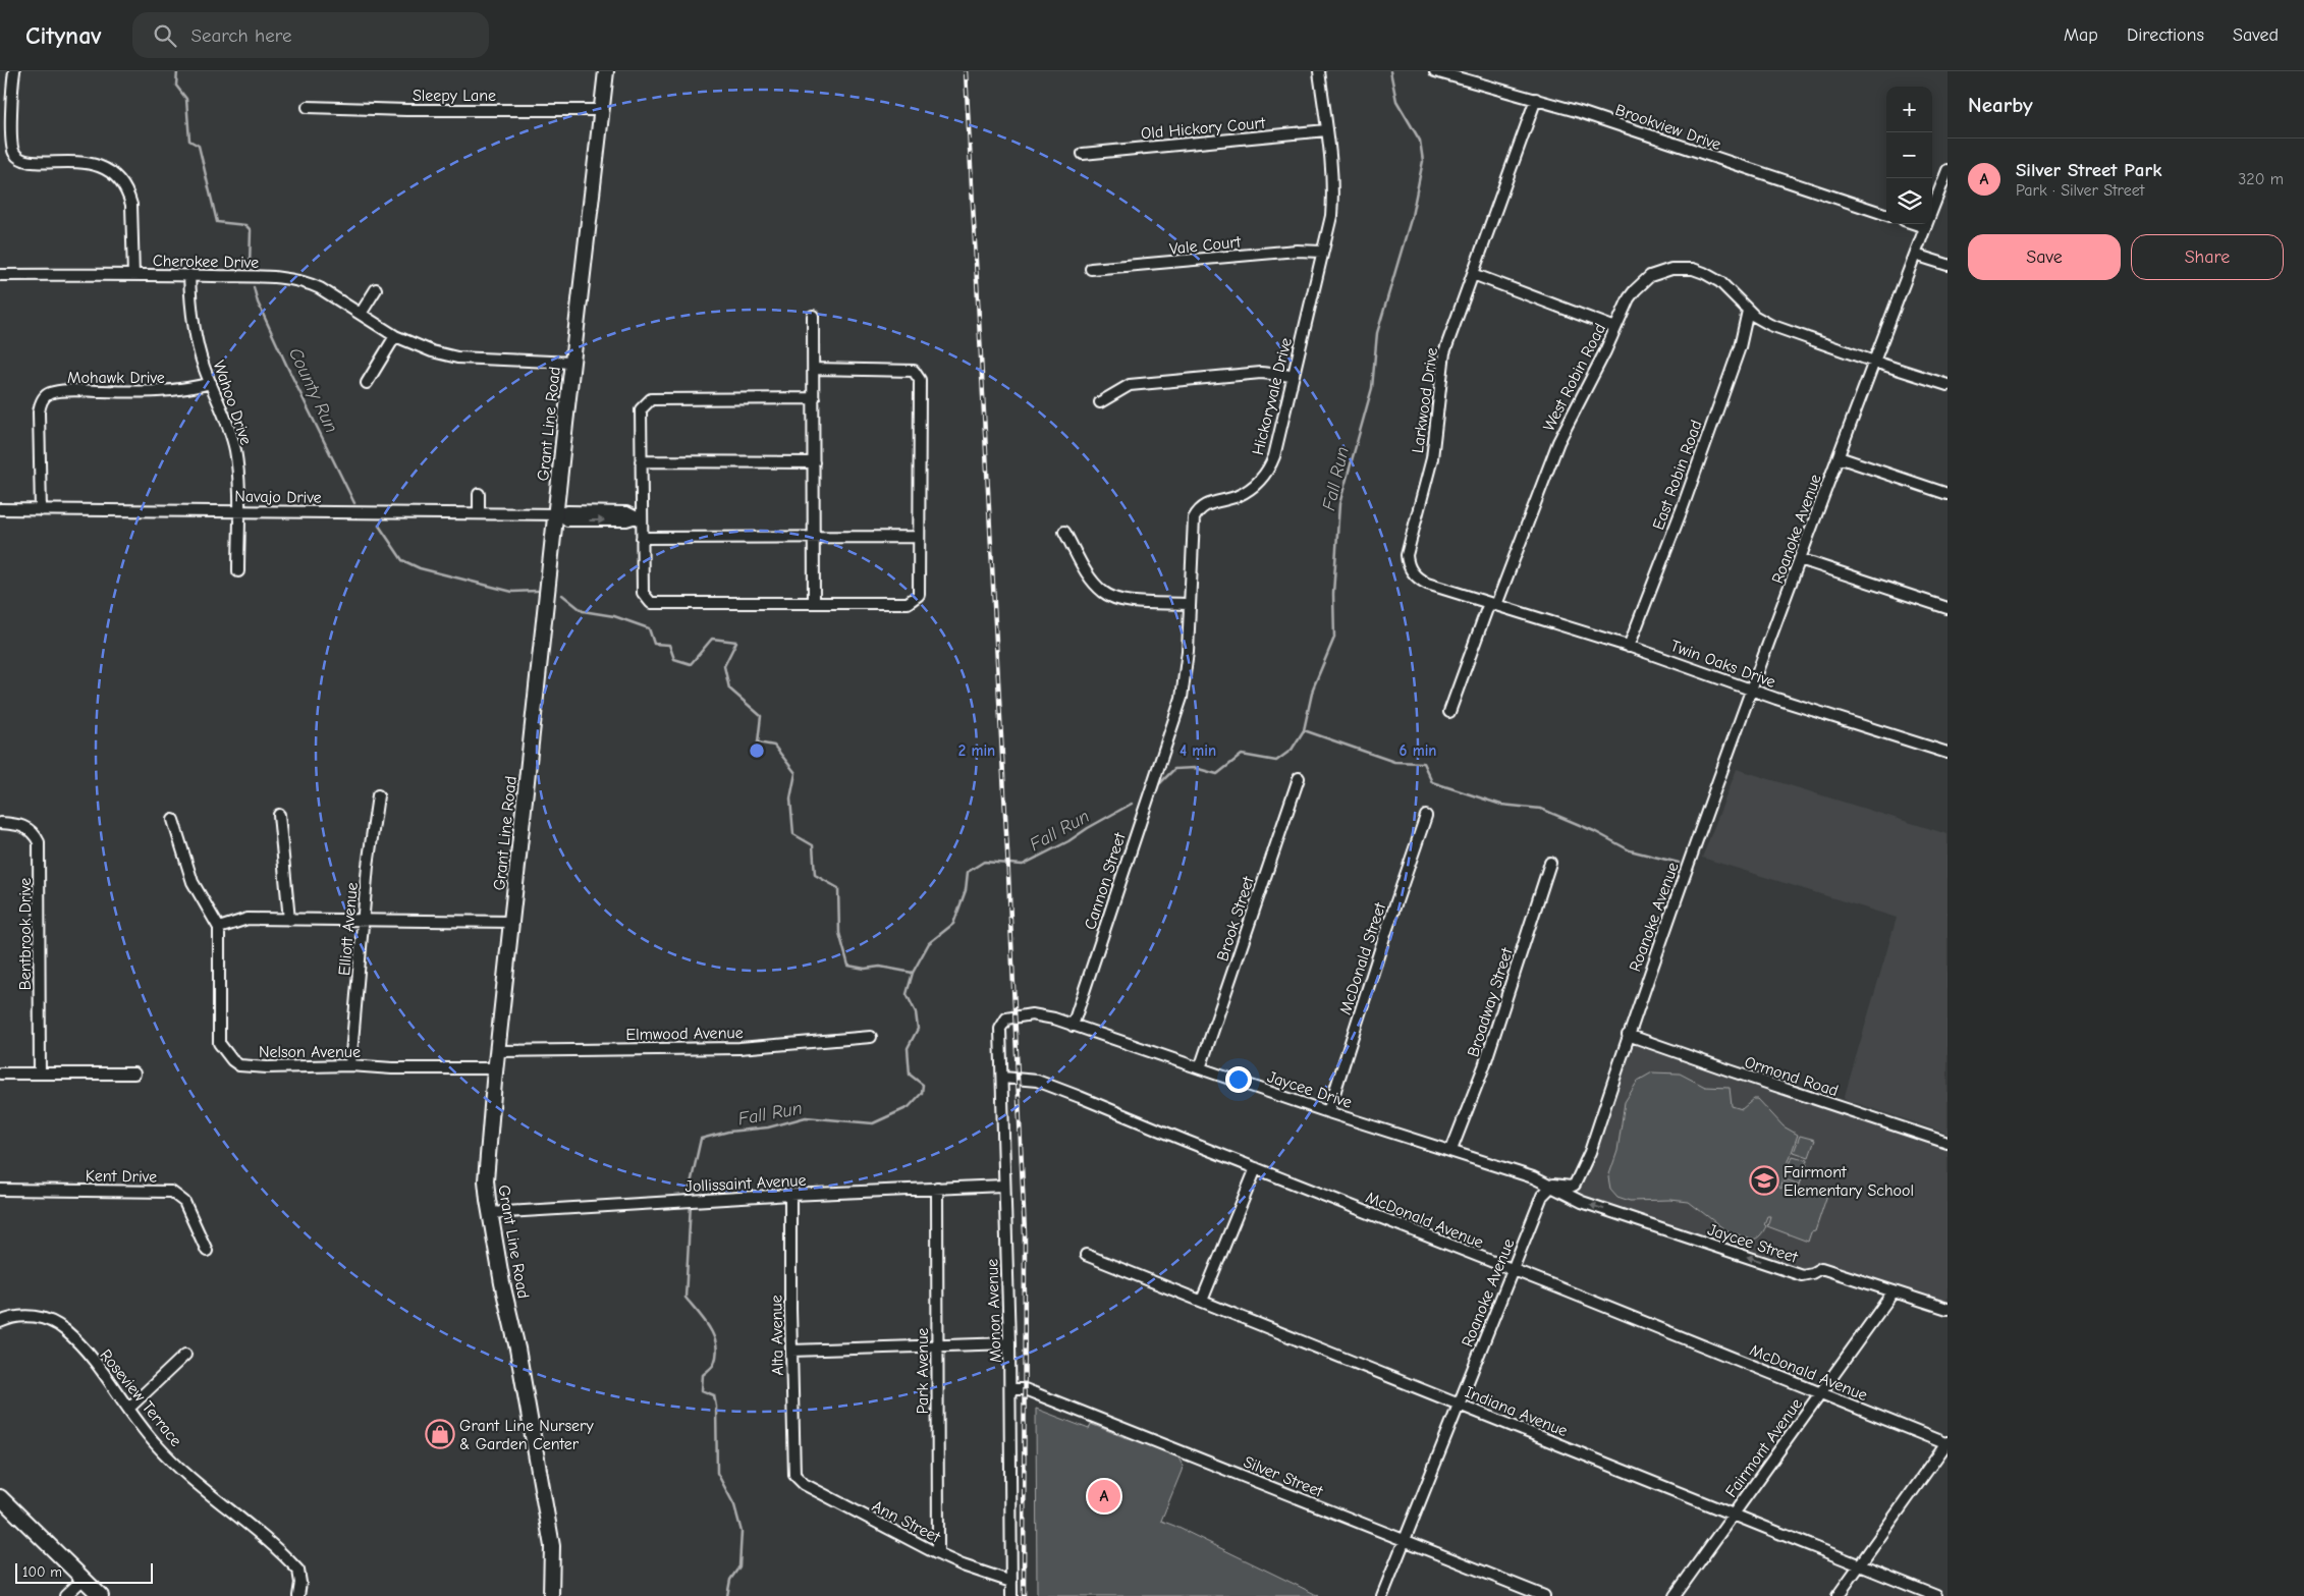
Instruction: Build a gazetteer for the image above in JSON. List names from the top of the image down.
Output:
{
  "streets": {
    "main road": ["Grant Line Road"],
    "street": [
      "Sleepy Lane",
      "Brookview Drive",
      "Old Hickory Court",
      "Vale Court",
      "Cherokee Drive",
      "Mohawk Drive",
      "West Robin Road",
      "Hickoryvale Drive",
      "Larkwood Drive",
      "Wahoo Drive",
      "East Robin Road",
      "Navajo Drive",
      "Roanoke Avenue",
      "Twin Oaks Drive",
      "Cannon Street",
      "Brook Street",
      "Elliott Avenue",
      "Bentbrook Drive",
      "McDonald Street",
      "Broadway Street",
      "Elmwood Avenue",
      "Nelson Avenue",
      "Ormond Road",
      "Jaycee Drive",
      "Kent Drive",
      "Jollissaint Avenue",
      "McDonald Avenue",
      "Jaycee Street",
      "Monon Avenue",
      "Alta Avenue",
      "Park Avenue",
      "Roseview Terrace",
      "Indiana Avenue",
      "Fairmont Avenue",
      "Silver Street",
      "Ann Street"
    ]
  },
  "crossings": [
    ["Sleepy Lane", "Grant Line Road"],
    ["Brookview Drive", "Larkwood Drive"],
    ["Old Hickory Court", "Hickoryvale Drive"],
    ["Vale Court", "Hickoryvale Drive"],
    ["Cherokee Drive", "Wahoo Drive"],
    ["Cherokee Drive", "Grant Line Road"],
    ["Mohawk Drive", "Wahoo Drive"],
    ["Mohawk Drive", "Navajo Drive"],
    ["West Robin Road", "Larkwood Drive"],
    ["West Robin Road", "East Robin Road"],
    ["West Robin Road", "Roanoke Avenue"],
    ["West Robin Road", "Twin Oaks Drive"],
    ["Hickoryvale Drive", "Cannon Street"],
    ["Larkwood Drive", "Twin Oaks Drive"],
    ["Wahoo Drive", "Navajo Drive"],
    ["Grant Line Road", "Navajo Drive"],
    ["Grant Line Road", "Elmwood Avenue"],
    ["Grant Line Road", "Nelson Avenue"],
    ["Grant Line Road", "Jollissaint Avenue"],
    ["East Robin Road", "Twin Oaks Drive"],
    ["Roanoke Avenue", "Twin Oaks Drive"],
    ["Roanoke Avenue", "Ormond Road"],
    ["Roanoke Avenue", "Jaycee Drive"],
    ["Roanoke Avenue", "McDonald Avenue"],
    ["Roanoke Avenue", "Jaycee Street"],
    ["Roanoke Avenue", "Indiana Avenue"],
    ["Roanoke Avenue", "Silver Street"],
    ["Cannon Street", "Jaycee Drive"],
    ["Brook Street", "Jaycee Drive"],
    ["Elliott Avenue", "Nelson Avenue"],
    ["McDonald Street", "Jaycee Drive"],
    ["Broadway Street", "Jaycee Drive"],
    ["Jaycee Drive", "Jaycee Street"],
    ["Jaycee Drive", "Monon Avenue"],
    ["Jollissaint Avenue", "Monon Avenue"],
    ["Jollissaint Avenue", "Alta Avenue"],
    ["Jollissaint Avenue", "Park Avenue"],
    ["McDonald Avenue", "Monon Avenue"],
    ["McDonald Avenue", "Fairmont Avenue"],
    ["Jaycee Street", "Fairmont Avenue"],
    ["Monon Avenue", "Silver Street"],
    ["Monon Avenue", "Ann Street"],
    ["Alta Avenue", "Ann Street"],
    ["Park Avenue", "Ann Street"],
    ["Indiana Avenue", "Fairmont Avenue"]
  ],
  "one_way": ["Jaycee Street"],
  "water": ["County Run", "Fall Run"],
  "places": {
    "school or university": ["Fairmont Elementary School"],
    "shop": ["Grant Line Nursery & Garden Center"]
  },
  "scale_bar": "100 m",
  "page": {
    "header": "Citynav",
    "search": "Search here",
    "nav": ["Map", "Directions", "Saved"],
    "heading": "Nearby",
    "map_buttons": ["+", "−"],
    "list": [
      {
        "mark": "A",
        "name": "Silver Street Park",
        "note": "Park · Silver Street",
        "value": "320 m"
      }
    ],
    "buttons": ["Save", "Share"],
    "pins": "A",
    "scale": "100 m"
  },
  "rings": ["2 min", "4 min", "6 min"]
}
